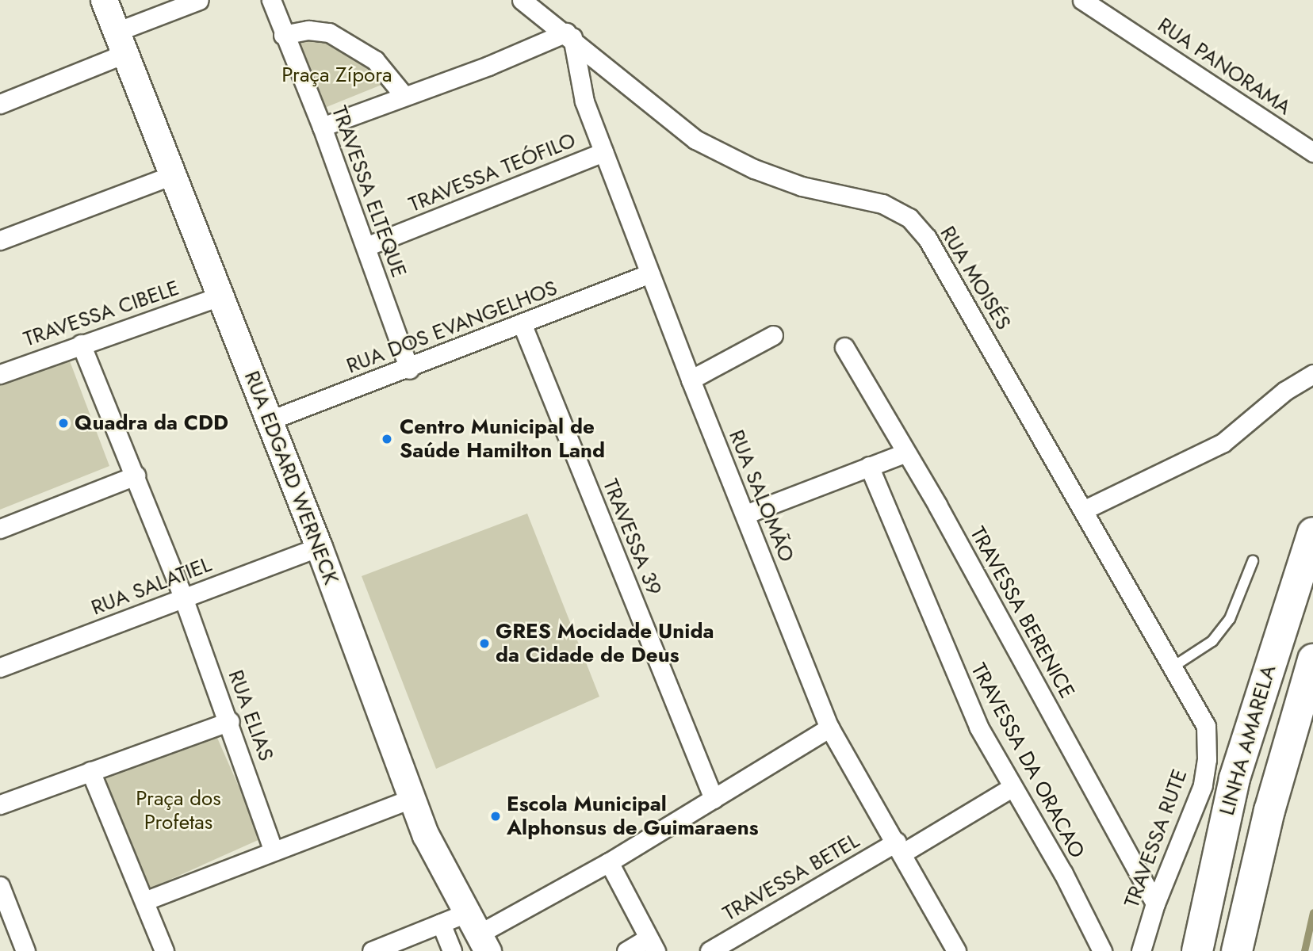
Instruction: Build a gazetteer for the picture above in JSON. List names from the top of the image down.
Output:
{
  "streets": {
    "highway": ["LINHA AMARELA"],
    "main road": ["RUA EDGARD WERNECK"],
    "street": [
      "RUA PANORAMA",
      "TRAVESSA TEÓFILO",
      "TRAVESSA ELTEQUE",
      "RUA MOISÉS",
      "TRAVESSA CIBELE",
      "RUA DOS EVANGELHOS",
      "RUA SALOMÃO",
      "TRAVESSA 39",
      "RUA SALATIEL",
      "TRAVESSA BERENICE",
      "RUA ELIAS",
      "TRAVESSA DA ORACAO",
      "TRAVESSA RUTE",
      "TRAVESSA BETEL"
    ]
  },
  "crossings": [
    ["TRAVESSA TEÓFILO", "TRAVESSA ELTEQUE"],
    ["TRAVESSA TEÓFILO", "RUA SALOMÃO"],
    ["TRAVESSA ELTEQUE", "RUA DOS EVANGELHOS"],
    ["RUA MOISÉS", "RUA SALOMÃO"],
    ["RUA MOISÉS", "TRAVESSA RUTE"],
    ["TRAVESSA CIBELE", "RUA EDGARD WERNECK"],
    ["TRAVESSA CIBELE", "RUA ELIAS"],
    ["RUA DOS EVANGELHOS", "RUA EDGARD WERNECK"],
    ["RUA DOS EVANGELHOS", "RUA SALOMÃO"],
    ["RUA DOS EVANGELHOS", "TRAVESSA 39"],
    ["RUA EDGARD WERNECK", "RUA SALATIEL"],
    ["RUA SALOMÃO", "TRAVESSA BETEL"],
    ["RUA SALATIEL", "RUA ELIAS"],
    ["TRAVESSA BERENICE", "TRAVESSA RUTE"],
    ["TRAVESSA DA ORACAO", "TRAVESSA BETEL"]
  ],
  "parks": ["Praça Zípora", "Praça dos Profetas"],
  "places": [
    "Quadra da CDD",
    "Centro Municipal de Saúde Hamilton Land",
    "GRES Mocidade Unida da Cidade de Deus",
    "Escola Municipal Alphonsus de Guimaraens"
  ]
}
